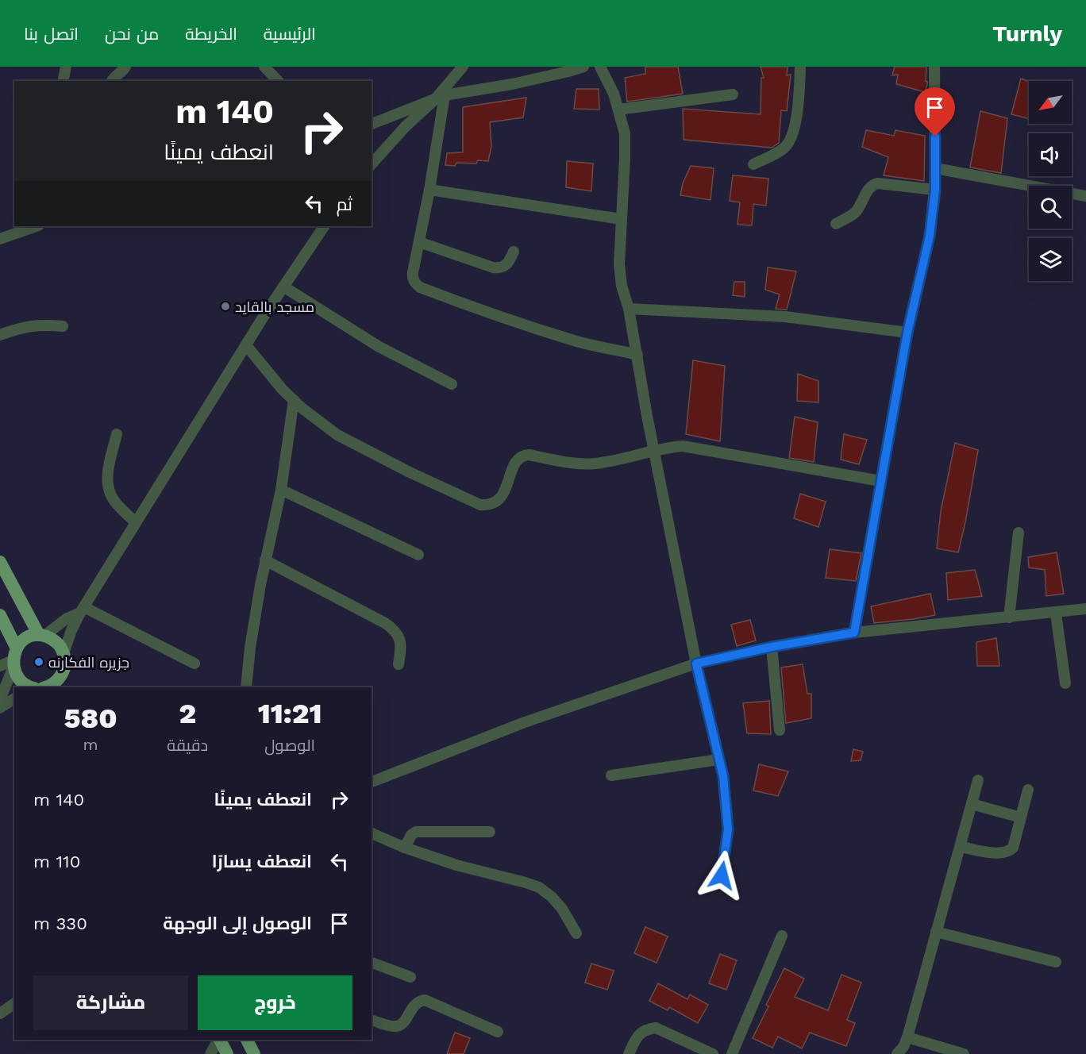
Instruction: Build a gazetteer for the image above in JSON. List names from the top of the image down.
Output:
{
  "places": ["مسجد بالقايد", "جزيره الفكارنه"],
  "north": "bottom left",
  "page": {
    "header": "Turnly",
    "nav": [
      "الرئيسية",
      "الخريطة",
      "من نحن",
      "اتصل بنا"
    ],
    "turn": ["140 m", "انعطف يمينًا"],
    "then": "ثم",
    "eta": [
      "11:21",
      "الوصول",
      "2",
      "دقيقة",
      "580",
      "m"
    ],
    "list": [
      {
        "name": "انعطف يمينًا",
        "value": "140 m"
      },
      {
        "name": "انعطف يسارًا",
        "value": "110 m"
      },
      {
        "name": "الوصول إلى الوجهة",
        "value": "330 m"
      }
    ],
    "buttons": ["خروج", "مشاركة"]
  }
}
